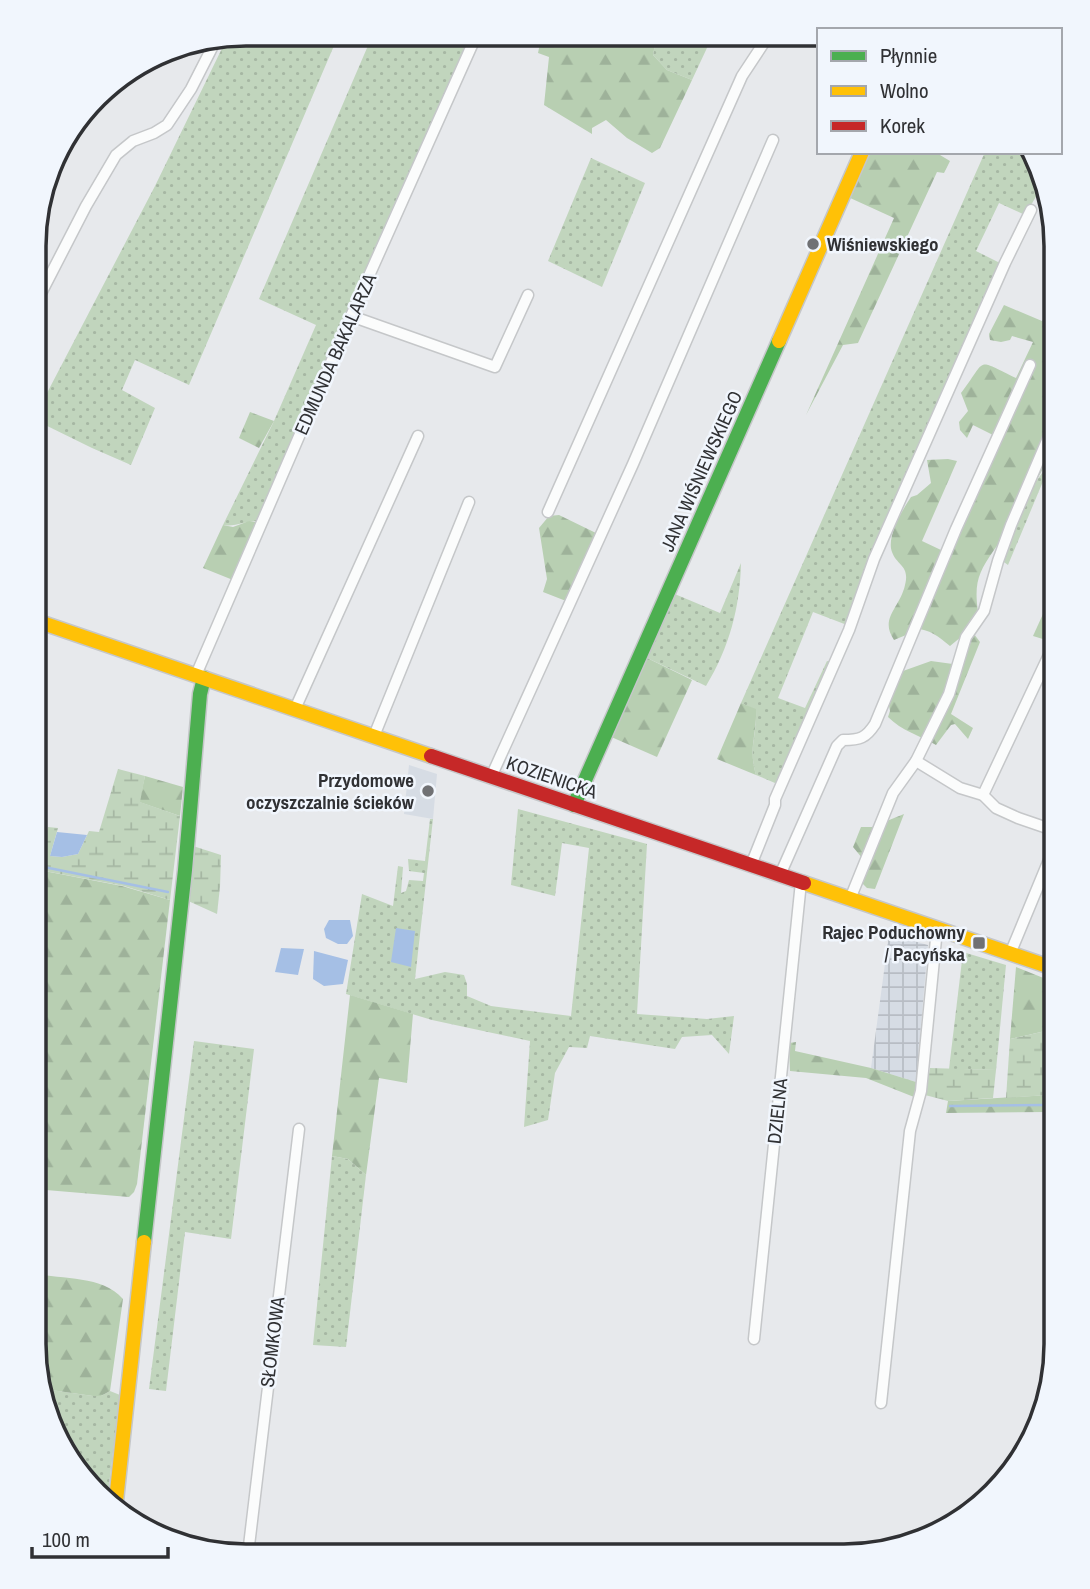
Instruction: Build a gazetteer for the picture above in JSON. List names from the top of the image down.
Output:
{
  "streets": {
    "street": [
      "EDMUNDA BAKALARZA",
      "JANA WIŚNIEWSKIEGO",
      "KOZIENICKA",
      "DZIELNA",
      "SŁOMKOWA"
    ]
  },
  "crossings": [
    ["EDMUNDA BAKALARZA", "KOZIENICKA"],
    ["JANA WIŚNIEWSKIEGO", "KOZIENICKA"],
    ["KOZIENICKA", "DZIELNA"]
  ],
  "places": {
    "other": ["Wiśniewskiego", "Przydomowe oczyszczalnie ścieków"],
    "transit": ["Rajec Poduchowny / Pacyńska"]
  },
  "legend": ["Płynnie", "Wolno", "Korek"],
  "scale_bar": "100 m"
}
